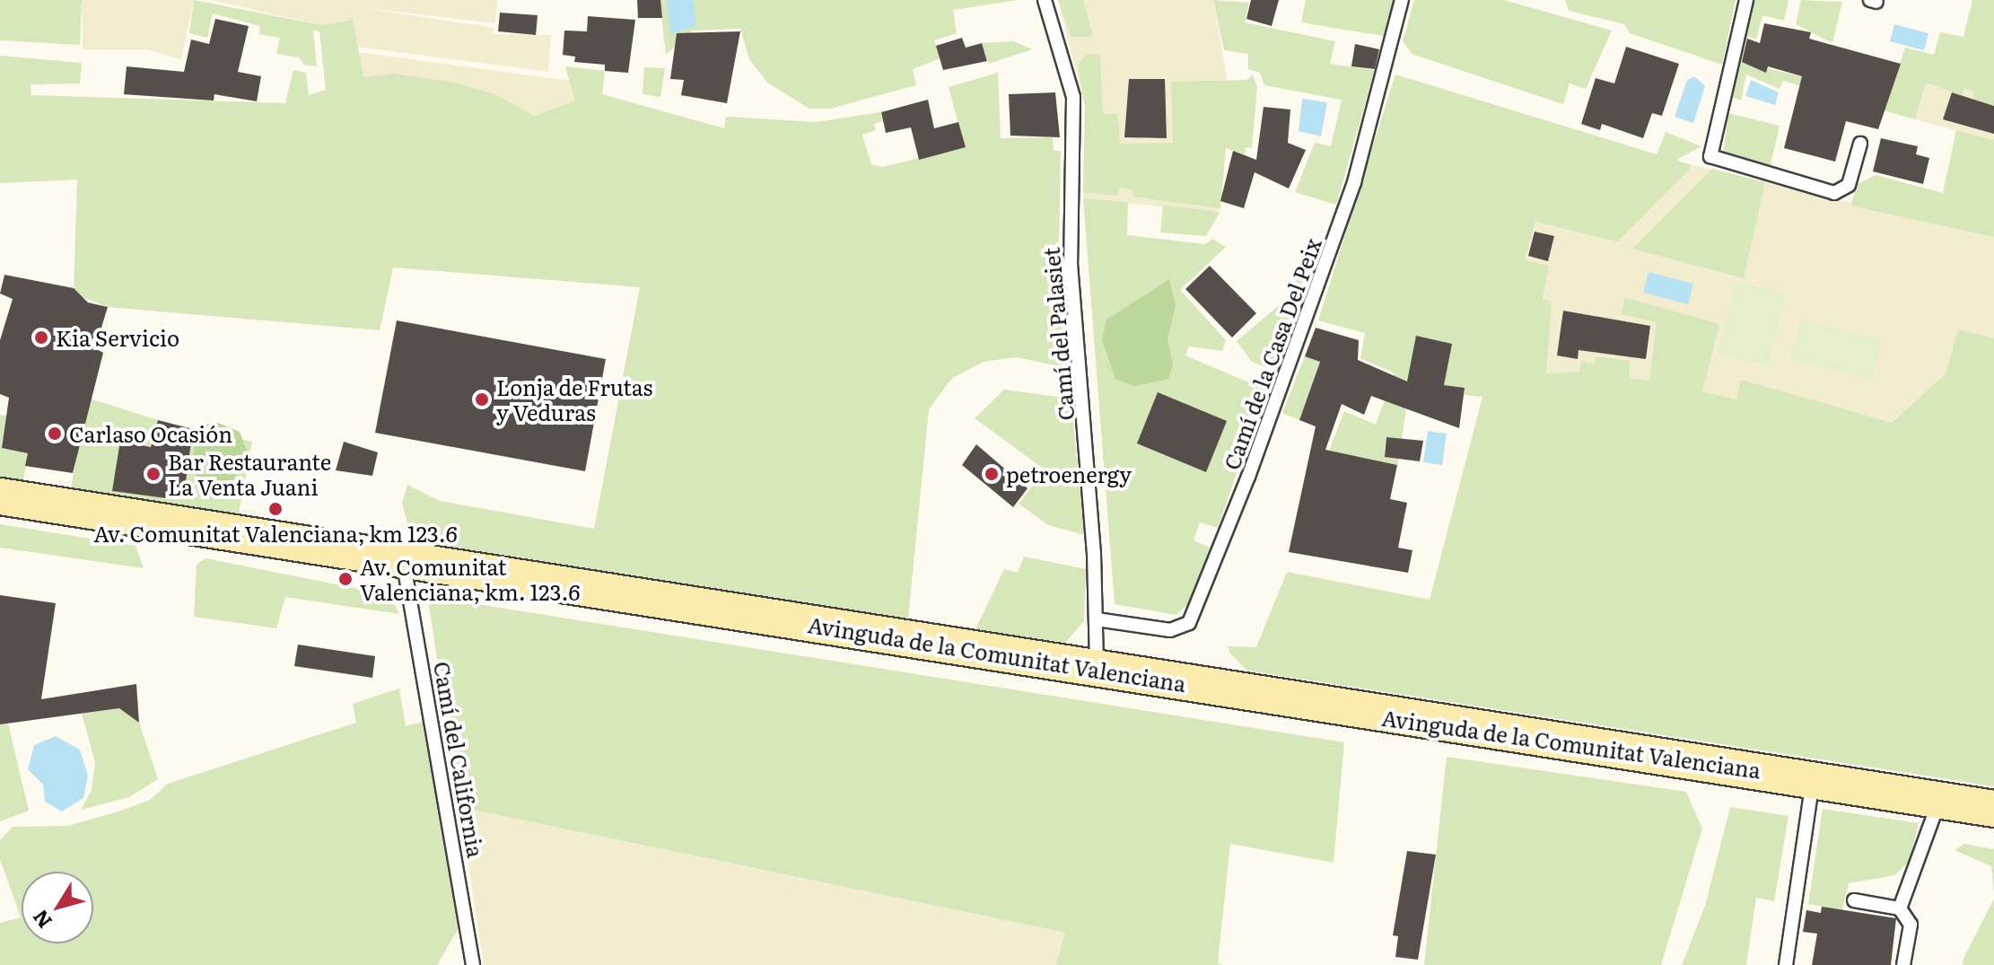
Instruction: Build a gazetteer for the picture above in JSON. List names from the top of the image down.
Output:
{
  "streets": {
    "main road": ["Avinguda de la Comunitat Valenciana"],
    "lane": ["Camí del Palasiet", "Camí de la Casa Del Peix", "Camí del California"]
  },
  "crossings": [
    ["Camí del Palasiet", "Camí de la Casa Del Peix"],
    ["Camí del Palasiet", "Avinguda de la Comunitat Valenciana"],
    ["Avinguda de la Comunitat Valenciana", "Camí del California"]
  ],
  "places": [
    "Kia Servicio",
    "Lonja de Frutas y Veduras",
    "Carlaso Ocasión",
    "Bar Restaurante La Venta Juani",
    "petroenergy",
    "Av. Comunitat Valenciana, km 123.6",
    "Av. Comunitat Valenciana, km. 123.6"
  ],
  "north": "bottom left"
}
